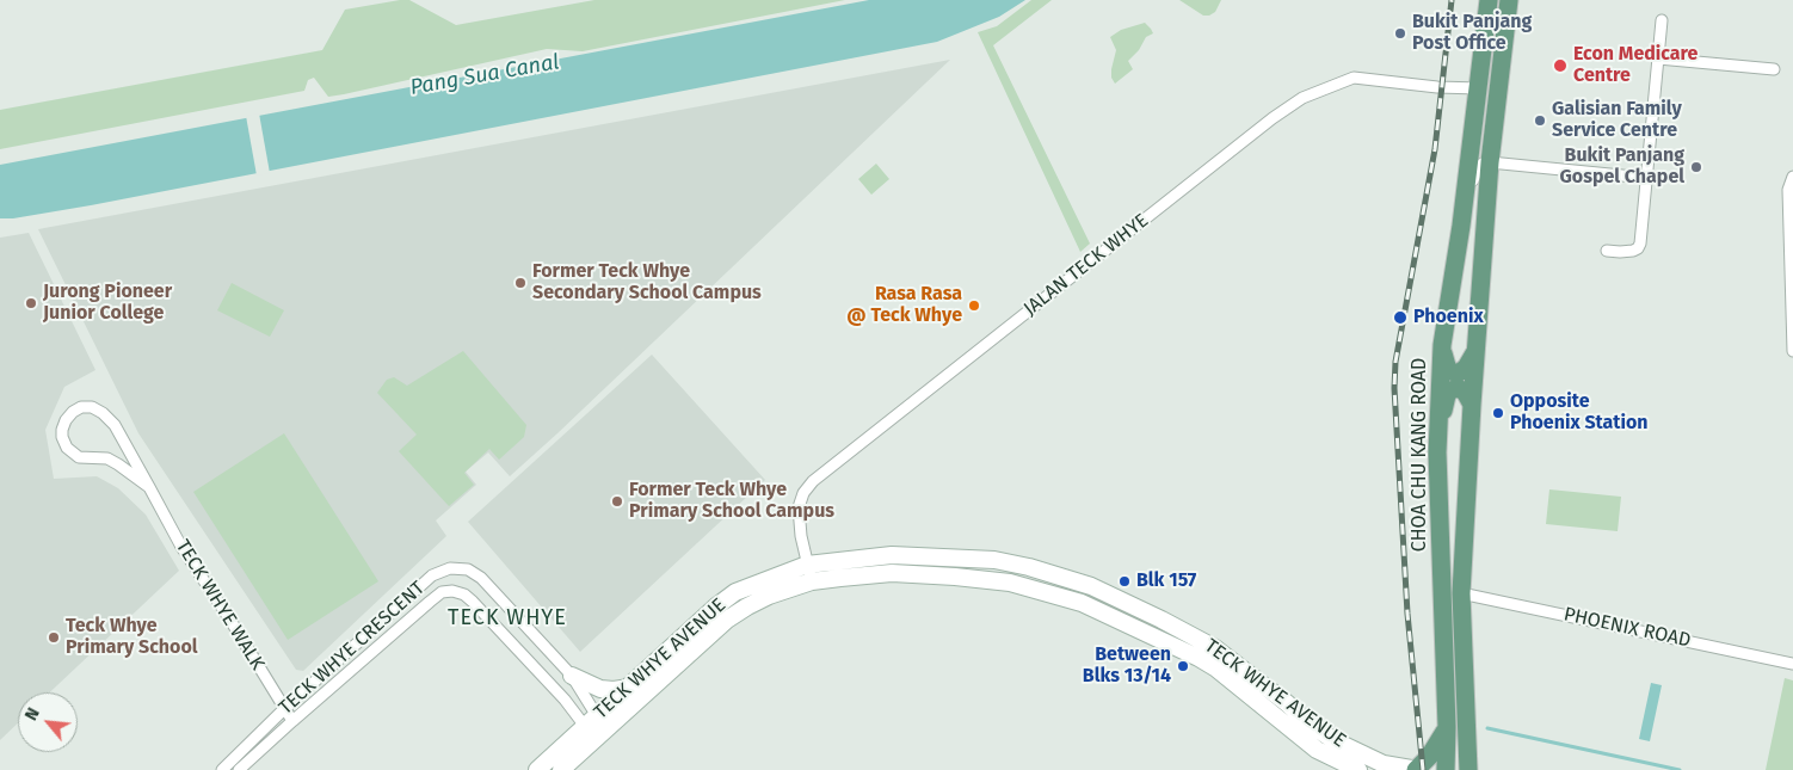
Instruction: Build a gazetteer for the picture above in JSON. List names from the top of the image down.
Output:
{
  "streets": {
    "main road": ["CHOA CHU KANG ROAD", "TECK WHYE AVENUE"],
    "street": [
      "JALAN TECK WHYE",
      "TECK WHYE WALK",
      "PHOENIX ROAD",
      "TECK WHYE CRESCENT"
    ]
  },
  "crossings": [
    ["JALAN TECK WHYE", "CHOA CHU KANG ROAD"],
    ["JALAN TECK WHYE", "TECK WHYE AVENUE"],
    ["TECK WHYE WALK", "TECK WHYE CRESCENT"],
    ["TECK WHYE CRESCENT", "TECK WHYE AVENUE"]
  ],
  "districts": ["TECK WHYE"],
  "water": ["Pang Sua Canal"],
  "places": [
    "Bukit Panjang Post Office",
    "Econ Medicare Centre",
    "Galisian Family Service Centre",
    "Bukit Panjang Gospel Chapel",
    "Former Teck Whye Secondary School Campus",
    "Jurong Pioneer Junior College",
    "Rasa Rasa @ Teck Whye",
    "Phoenix",
    "Opposite Phoenix Station",
    "Former Teck Whye Primary School Campus",
    "Blk 157",
    "Teck Whye Primary School",
    "Between Blks 13/14"
  ],
  "north": "top left"
}
